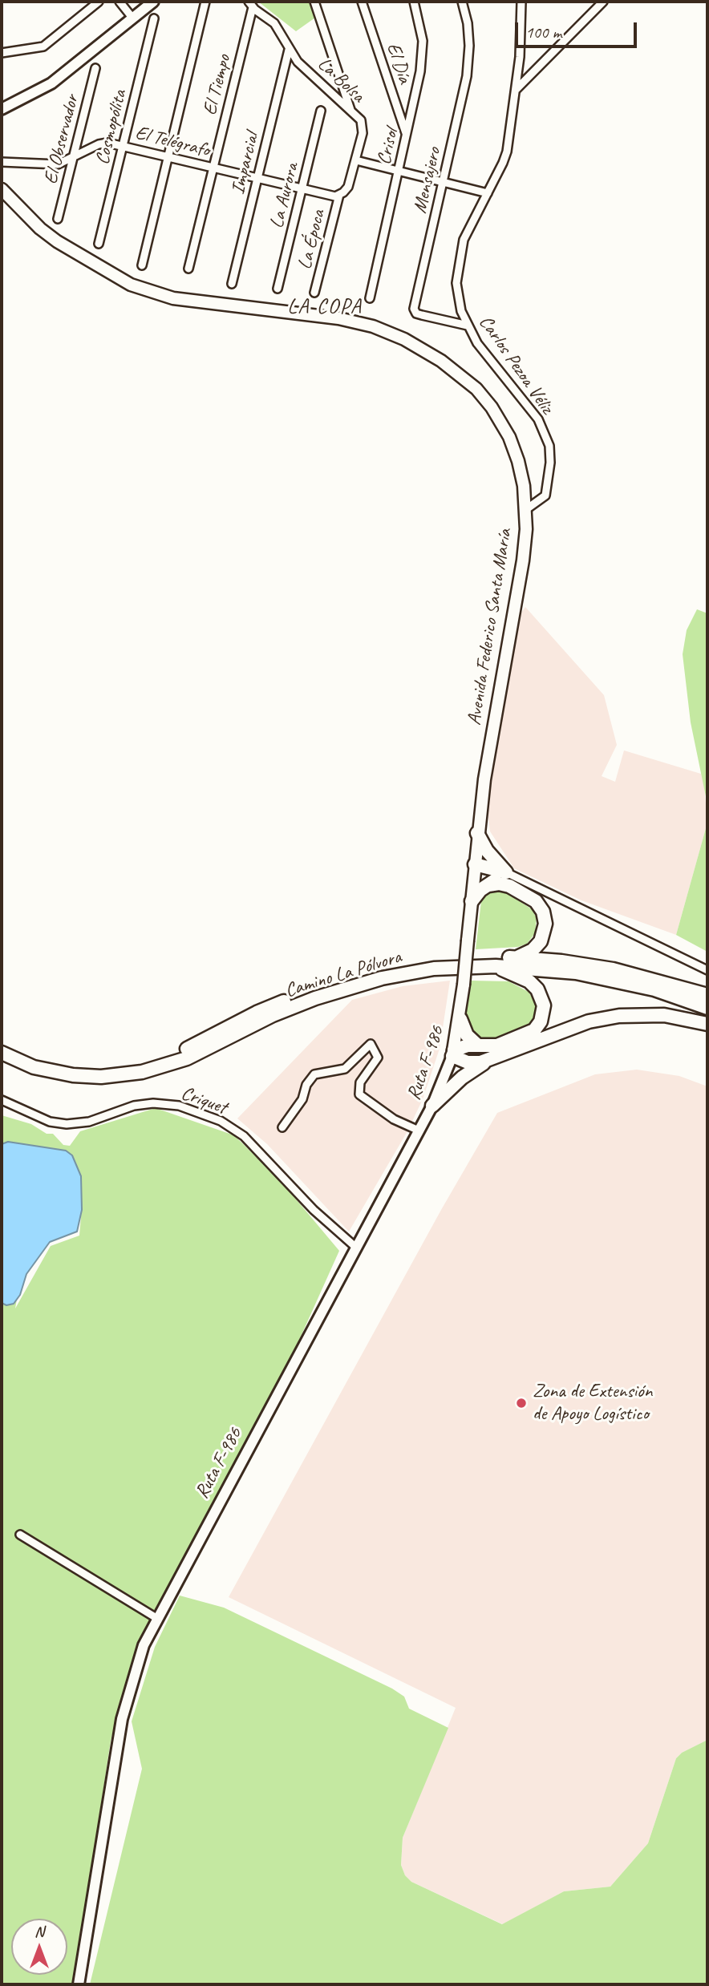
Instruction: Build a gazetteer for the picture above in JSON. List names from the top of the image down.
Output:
{
  "streets": {
    "highway": ["Camino La Pólvora"],
    "main road": ["Avenida Federico Santa María", "Ruta F-986"],
    "street": [
      "El Día",
      "La Bolsa",
      "El Tiempo",
      "Cosmopólita",
      "El Observador",
      "El Telégrafo",
      "Crisol",
      "Imparcial",
      "Mensajero",
      "La Aurora",
      "La Época",
      "Carlos Pezoa Véliz",
      "Criquet"
    ]
  },
  "crossings": [
    ["El Día", "Crisol"],
    ["La Bolsa", "El Tiempo"],
    ["La Bolsa", "El Telégrafo"],
    ["La Bolsa", "Imparcial"],
    ["La Bolsa", "La Época"],
    ["El Tiempo", "El Telégrafo"],
    ["Cosmopólita", "El Telégrafo"],
    ["El Observador", "El Telégrafo"],
    ["El Telégrafo", "Imparcial"],
    ["El Telégrafo", "La Aurora"],
    ["El Telégrafo", "La Época"],
    ["Mensajero", "Carlos Pezoa Véliz"],
    ["Carlos Pezoa Véliz", "Avenida Federico Santa María"],
    ["Avenida Federico Santa María", "Ruta F-986"],
    ["Ruta F-986", "Criquet"]
  ],
  "districts": ["LA COPA"],
  "places": ["Zona de Extensión de Apoyo Logístico"],
  "scale_bar": "100 m",
  "north": "top"
}
